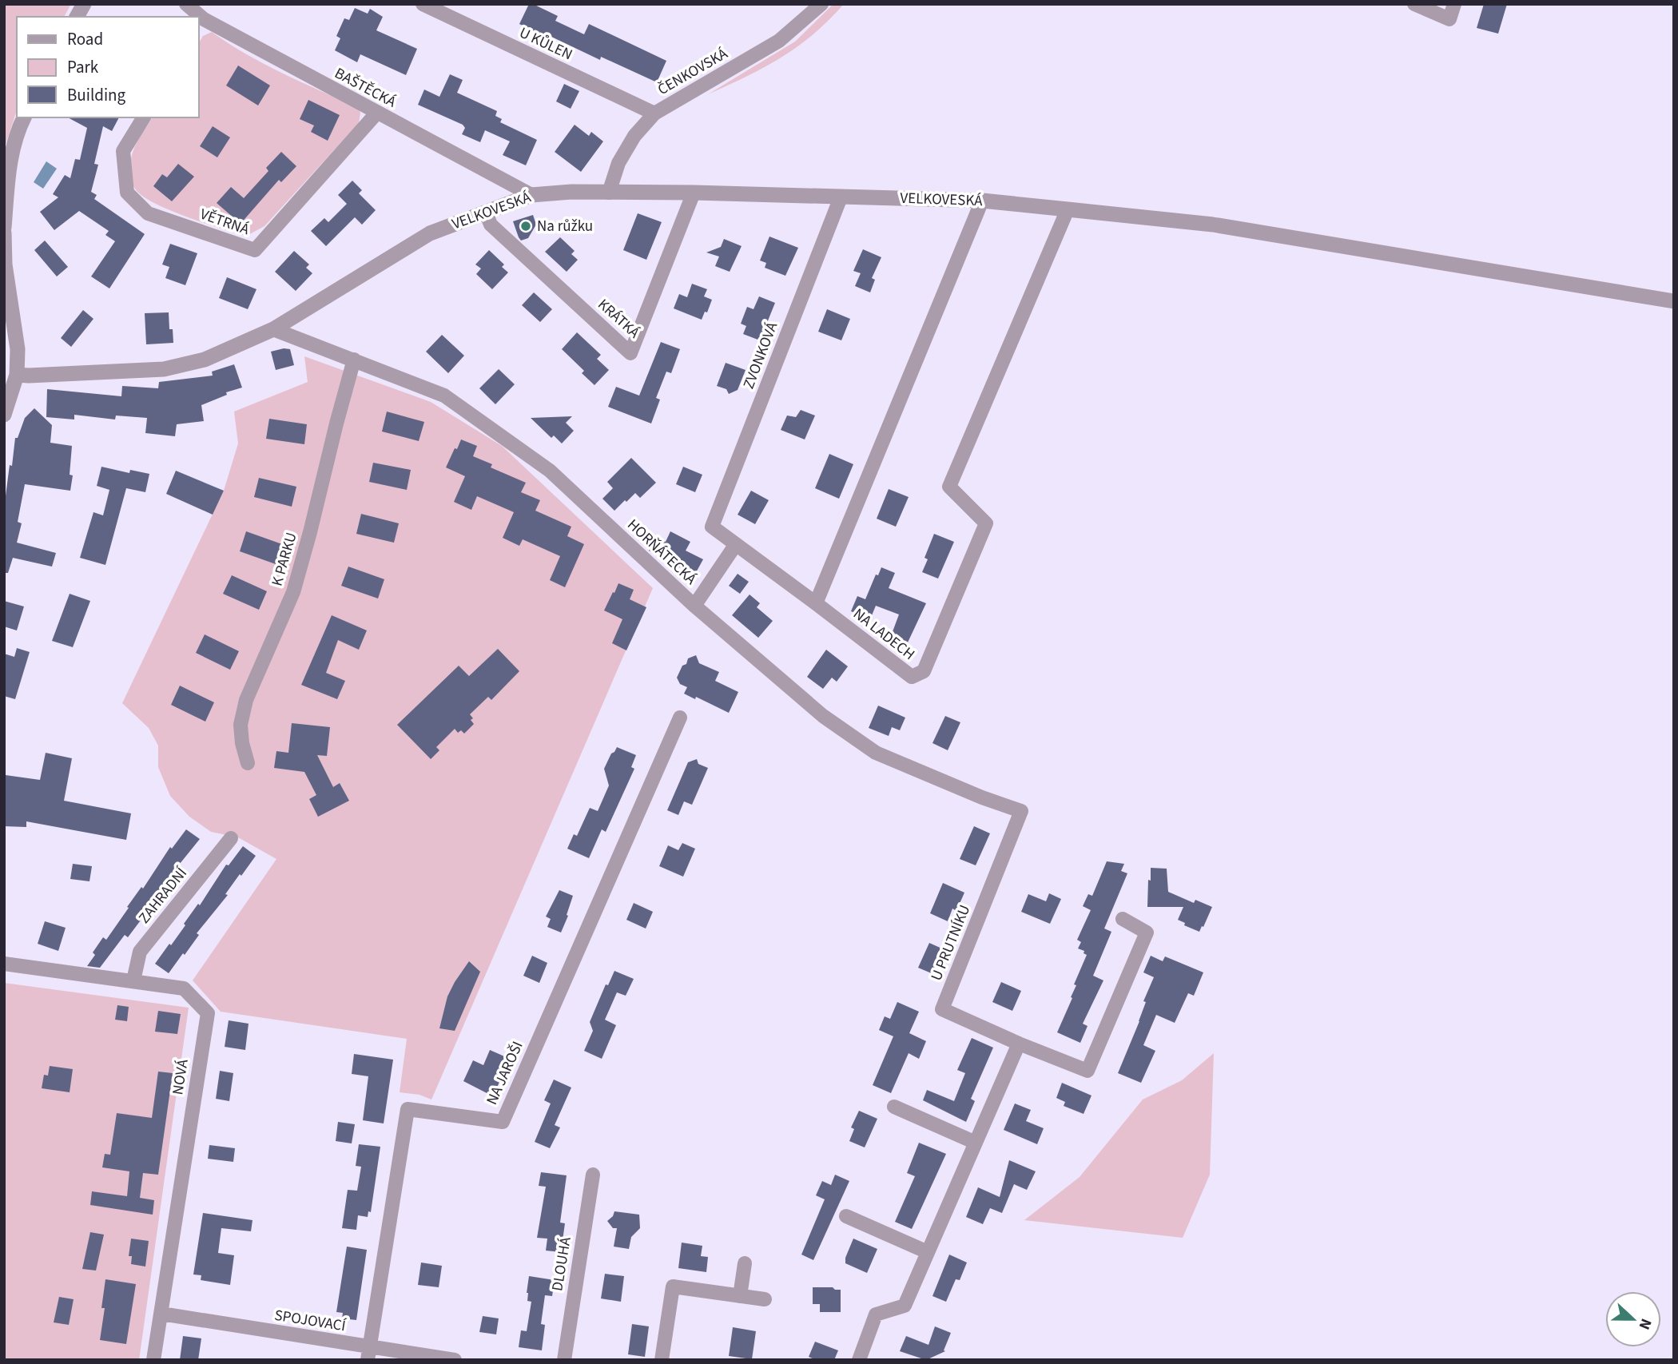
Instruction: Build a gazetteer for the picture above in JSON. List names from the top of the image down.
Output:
{
  "streets": {
    "street": [
      "U KŮLEN",
      "ČENKOVSKÁ",
      "BAŠTĚCKÁ",
      "VELKOVESKÁ",
      "VĚTRNÁ",
      "KRÁTKÁ",
      "ZVONKOVÁ",
      "HORŇÁTECKÁ",
      "K PARKU",
      "NA LADECH",
      "ZAHRADNÍ",
      "U PRUTNÍKU",
      "NA JAROŠI",
      "NOVÁ",
      "DLOUHÁ",
      "SPOJOVACÍ"
    ]
  },
  "crossings": [
    ["U KŮLEN", "ČENKOVSKÁ"],
    ["ČENKOVSKÁ", "VELKOVESKÁ"],
    ["BAŠTĚCKÁ", "VELKOVESKÁ"],
    ["BAŠTĚCKÁ", "VĚTRNÁ"],
    ["VELKOVESKÁ", "KRÁTKÁ"],
    ["VELKOVESKÁ", "ZVONKOVÁ"],
    ["VELKOVESKÁ", "HORŇÁTECKÁ"],
    ["VELKOVESKÁ", "NA LADECH"],
    ["HORŇÁTECKÁ", "K PARKU"],
    ["HORŇÁTECKÁ", "U PRUTNÍKU"],
    ["ZAHRADNÍ", "NOVÁ"],
    ["NA JAROŠI", "SPOJOVACÍ"],
    ["NOVÁ", "SPOJOVACÍ"]
  ],
  "places": ["Na růžku"],
  "legend": ["Road", "Park", "Building"],
  "north": "right"
}
